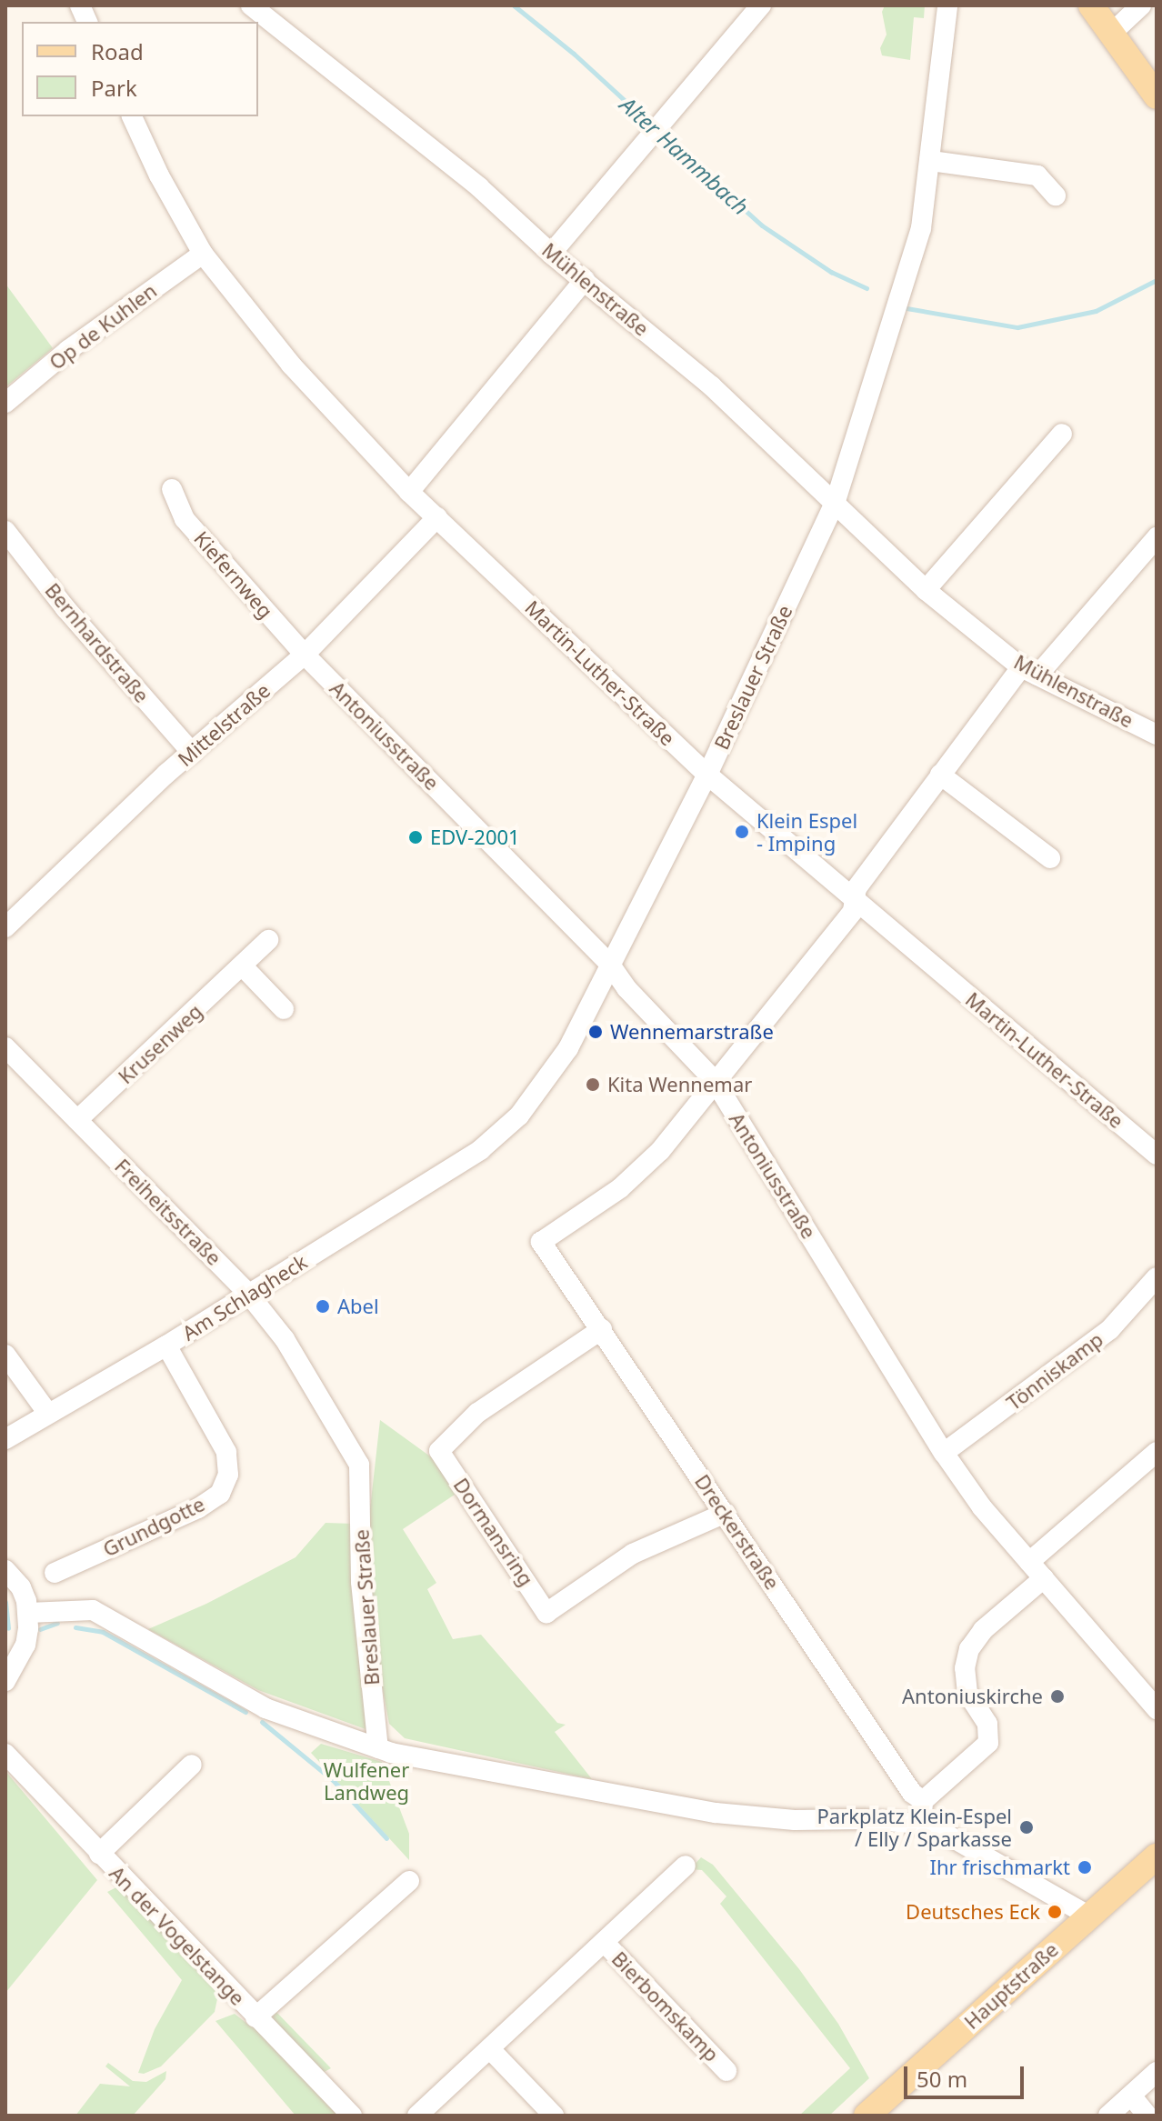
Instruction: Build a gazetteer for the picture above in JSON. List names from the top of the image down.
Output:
{
  "streets": {
    "main road": ["Hauptstraße"],
    "street": [
      "Mühlenstraße",
      "Op de Kuhlen",
      "Kiefernweg",
      "Bernhardstraße",
      "Martin-Luther-Straße",
      "Breslauer Straße",
      "Mittelstraße",
      "Antoniusstraße",
      "Krusenweg",
      "Freiheitsstraße",
      "Am Schlagheck",
      "Tönniskamp",
      "Grundgotte",
      "Dormansring",
      "Dreckerstraße",
      "An der Vogelstange",
      "Bierbomskamp"
    ]
  },
  "crossings": [
    ["Mühlenstraße", "Breslauer Straße"],
    ["Op de Kuhlen", "Martin-Luther-Straße"],
    ["Kiefernweg", "Mittelstraße"],
    ["Kiefernweg", "Antoniusstraße"],
    ["Bernhardstraße", "Mittelstraße"],
    ["Martin-Luther-Straße", "Breslauer Straße"],
    ["Martin-Luther-Straße", "Mittelstraße"],
    ["Breslauer Straße", "Antoniusstraße"],
    ["Breslauer Straße", "Freiheitsstraße"],
    ["Breslauer Straße", "Am Schlagheck"],
    ["Mittelstraße", "Antoniusstraße"],
    ["Antoniusstraße", "Tönniskamp"],
    ["Antoniusstraße", "Dreckerstraße"],
    ["Krusenweg", "Freiheitsstraße"],
    ["Freiheitsstraße", "Am Schlagheck"],
    ["Am Schlagheck", "Grundgotte"],
    ["Dormansring", "Dreckerstraße"]
  ],
  "water": ["Alter Hammbach"],
  "parks": ["Wulfener Landweg"],
  "places": [
    "Klein Espel - Imping",
    "EDV-2001",
    "Wennemarstraße",
    "Kita Wennemar",
    "Abel",
    "Antoniuskirche",
    "Parkplatz Klein-Espel / Elly / Sparkasse",
    "Ihr frischmarkt",
    "Deutsches Eck"
  ],
  "legend": ["Road", "Park"],
  "scale_bar": "50 m"
}
